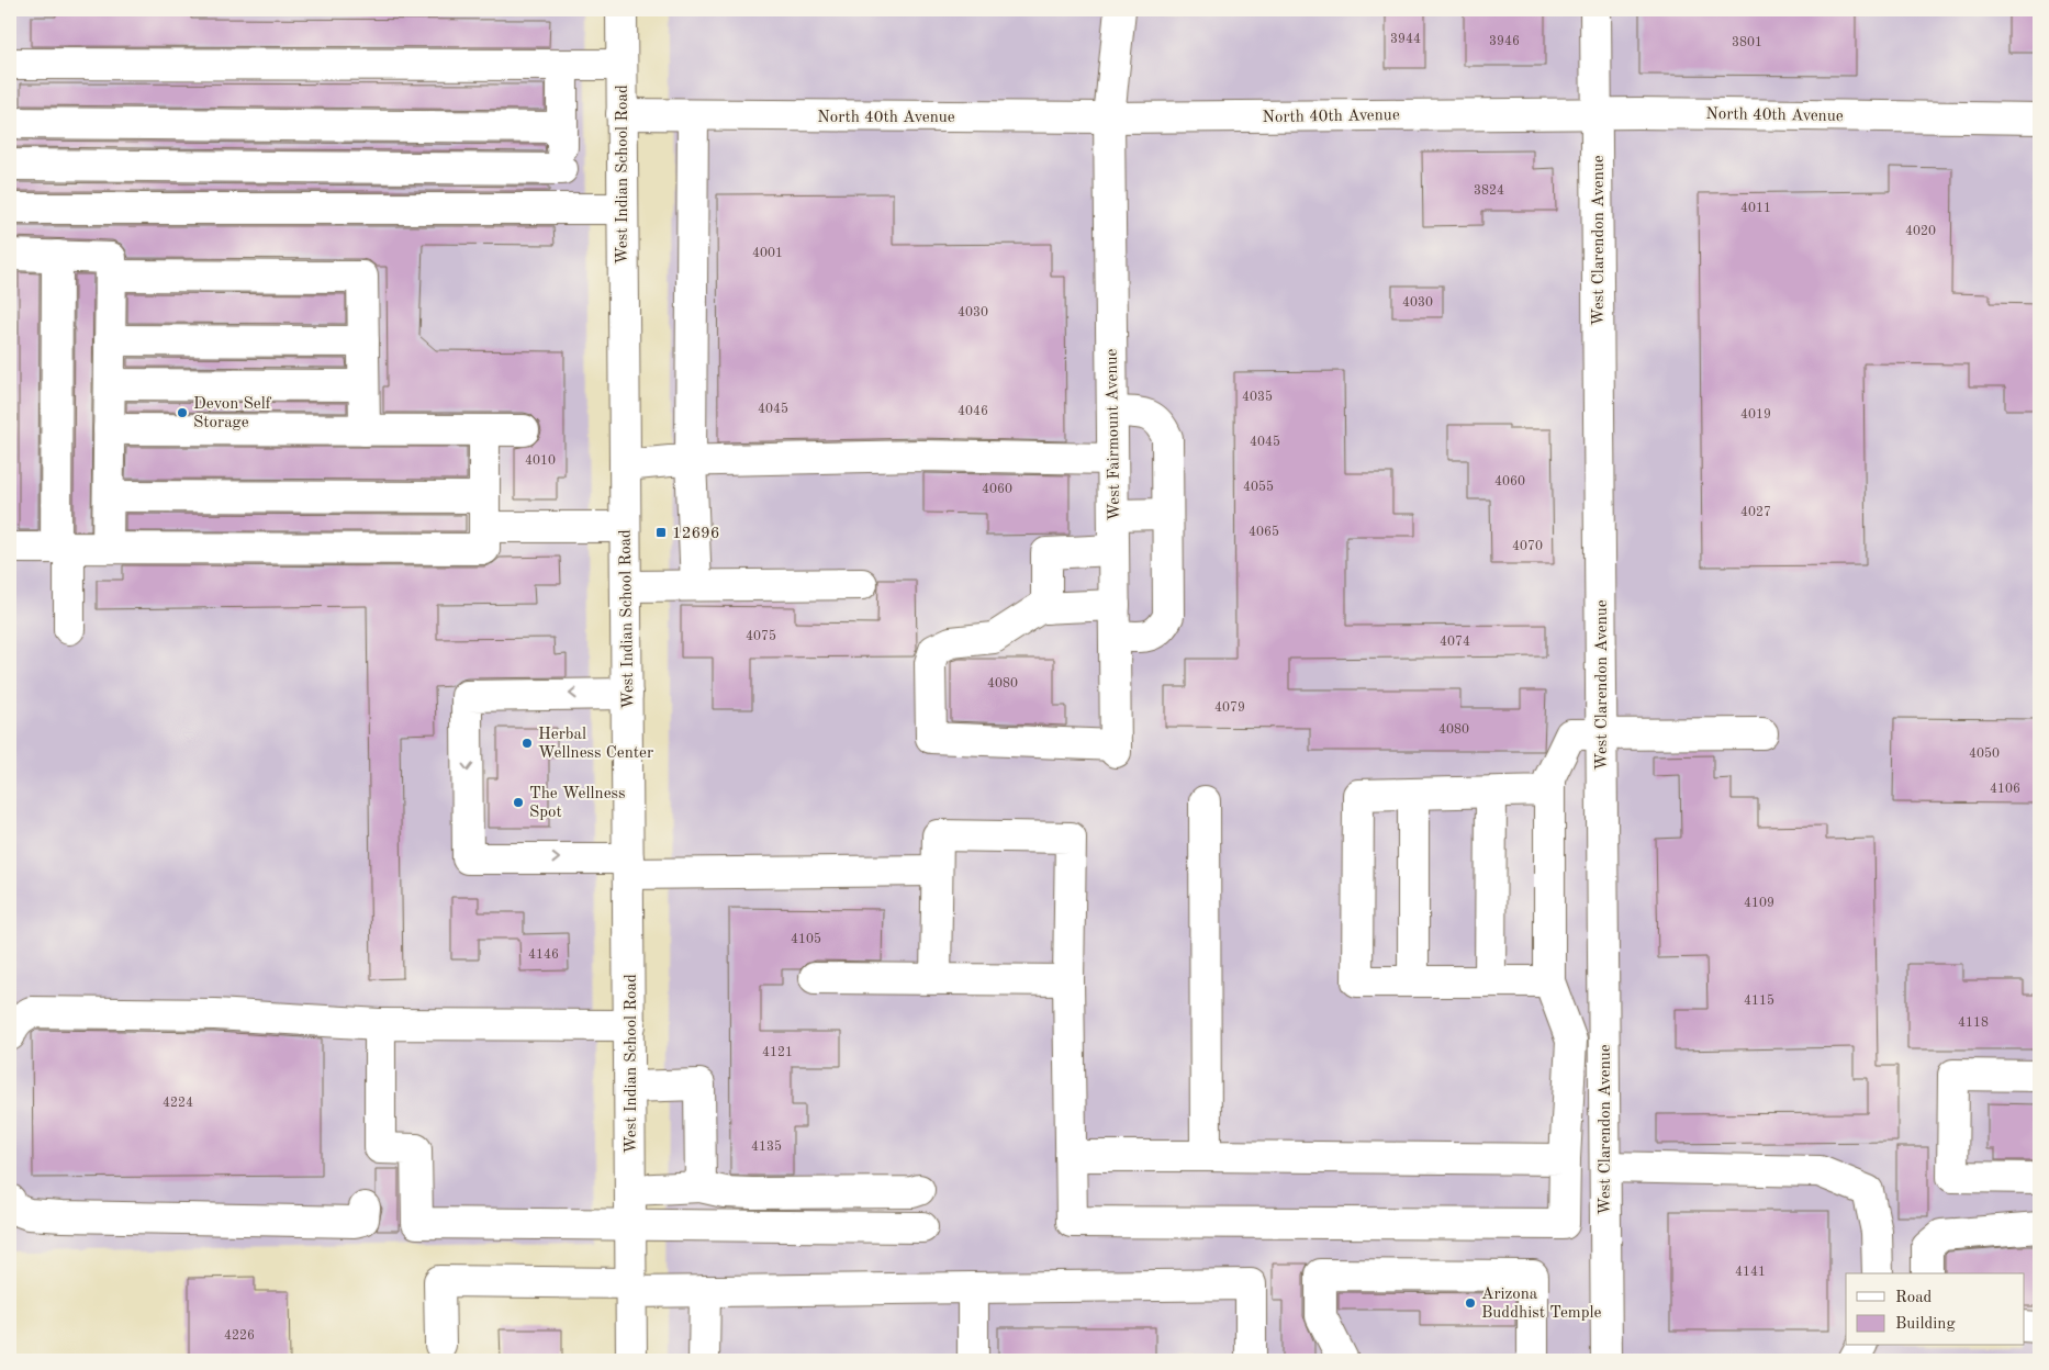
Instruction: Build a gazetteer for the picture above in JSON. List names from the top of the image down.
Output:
{
  "streets": {
    "street": [
      "North 40th Avenue",
      "West Indian School Road",
      "West Clarendon Avenue",
      "West Fairmount Avenue"
    ]
  },
  "crossings": [
    ["North 40th Avenue", "West Indian School Road"],
    ["North 40th Avenue", "West Clarendon Avenue"],
    ["North 40th Avenue", "West Fairmount Avenue"]
  ],
  "places": {
    "other": [
      "Devon Self Storage",
      "Herbal Wellness Center",
      "The Wellness Spot",
      "Arizona Buddhist Temple"
    ],
    "transit": ["12696"]
  },
  "house_numbers": [
    "3944",
    "3946",
    "3801",
    "3824",
    "4011",
    "4020",
    "4001",
    "4030",
    "4030",
    "4035",
    "4045",
    "4046",
    "4019",
    "4045",
    "4010",
    "4060",
    "4055",
    "4060",
    "4027",
    "4065",
    "4070",
    "4075",
    "4074",
    "4080",
    "4079",
    "4080",
    "4050",
    "4106",
    "4109",
    "4105",
    "4146",
    "4115",
    "4118",
    "4121",
    "4224",
    "4135",
    "4141",
    "4226"
  ],
  "legend": ["Road", "Building"]
}
